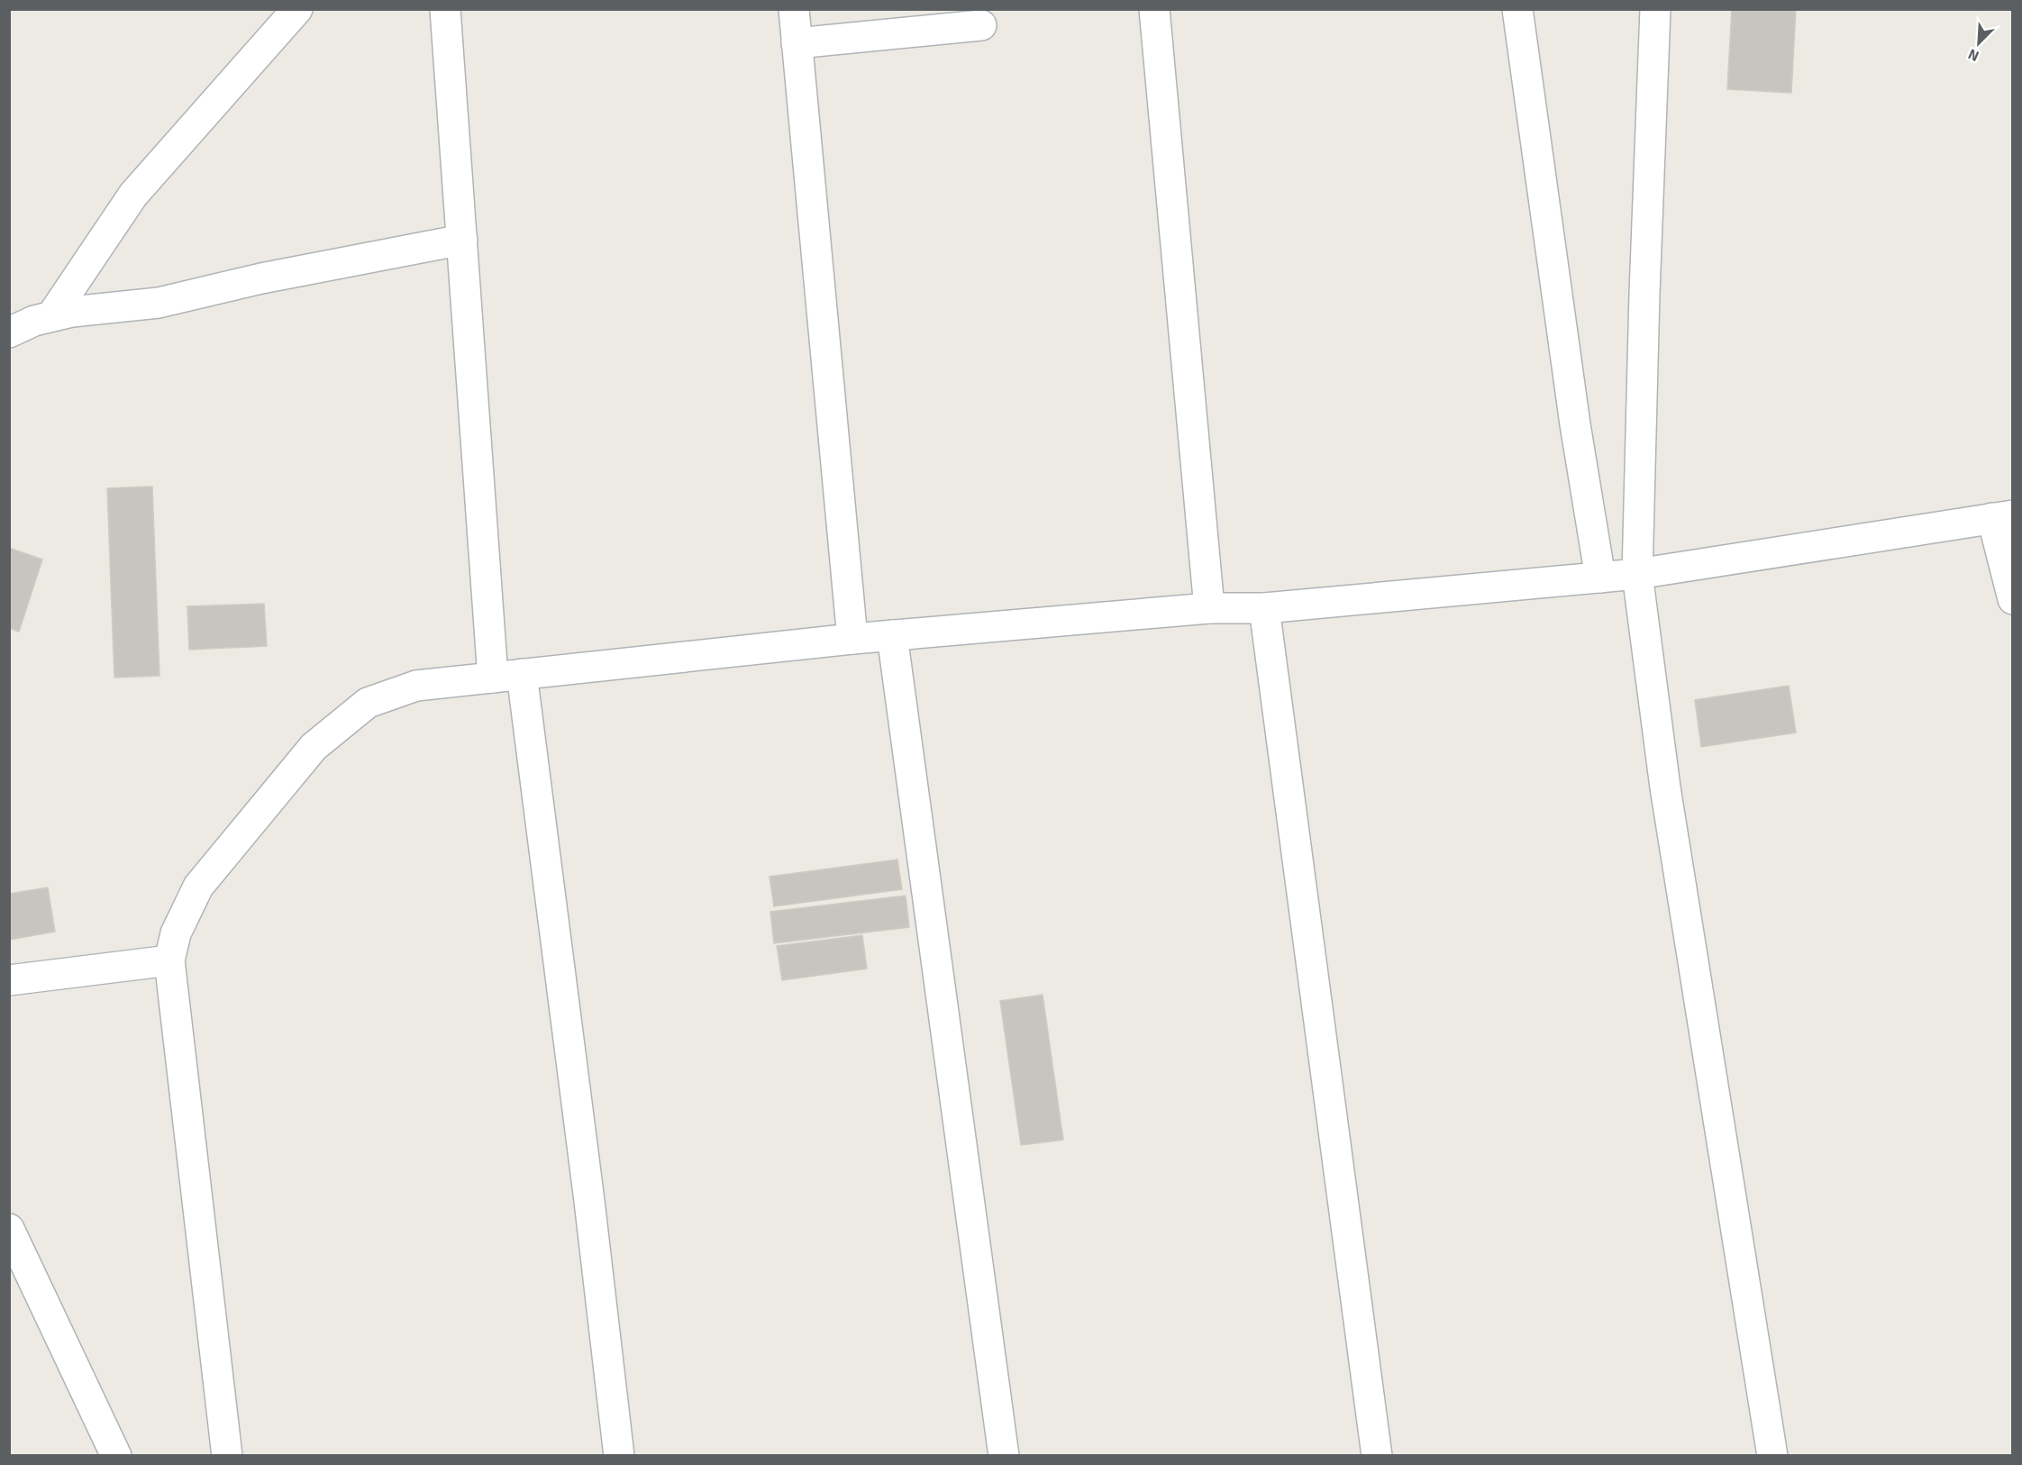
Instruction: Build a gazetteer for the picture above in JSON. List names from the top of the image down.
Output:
{
  "north": "bottom left"
}
